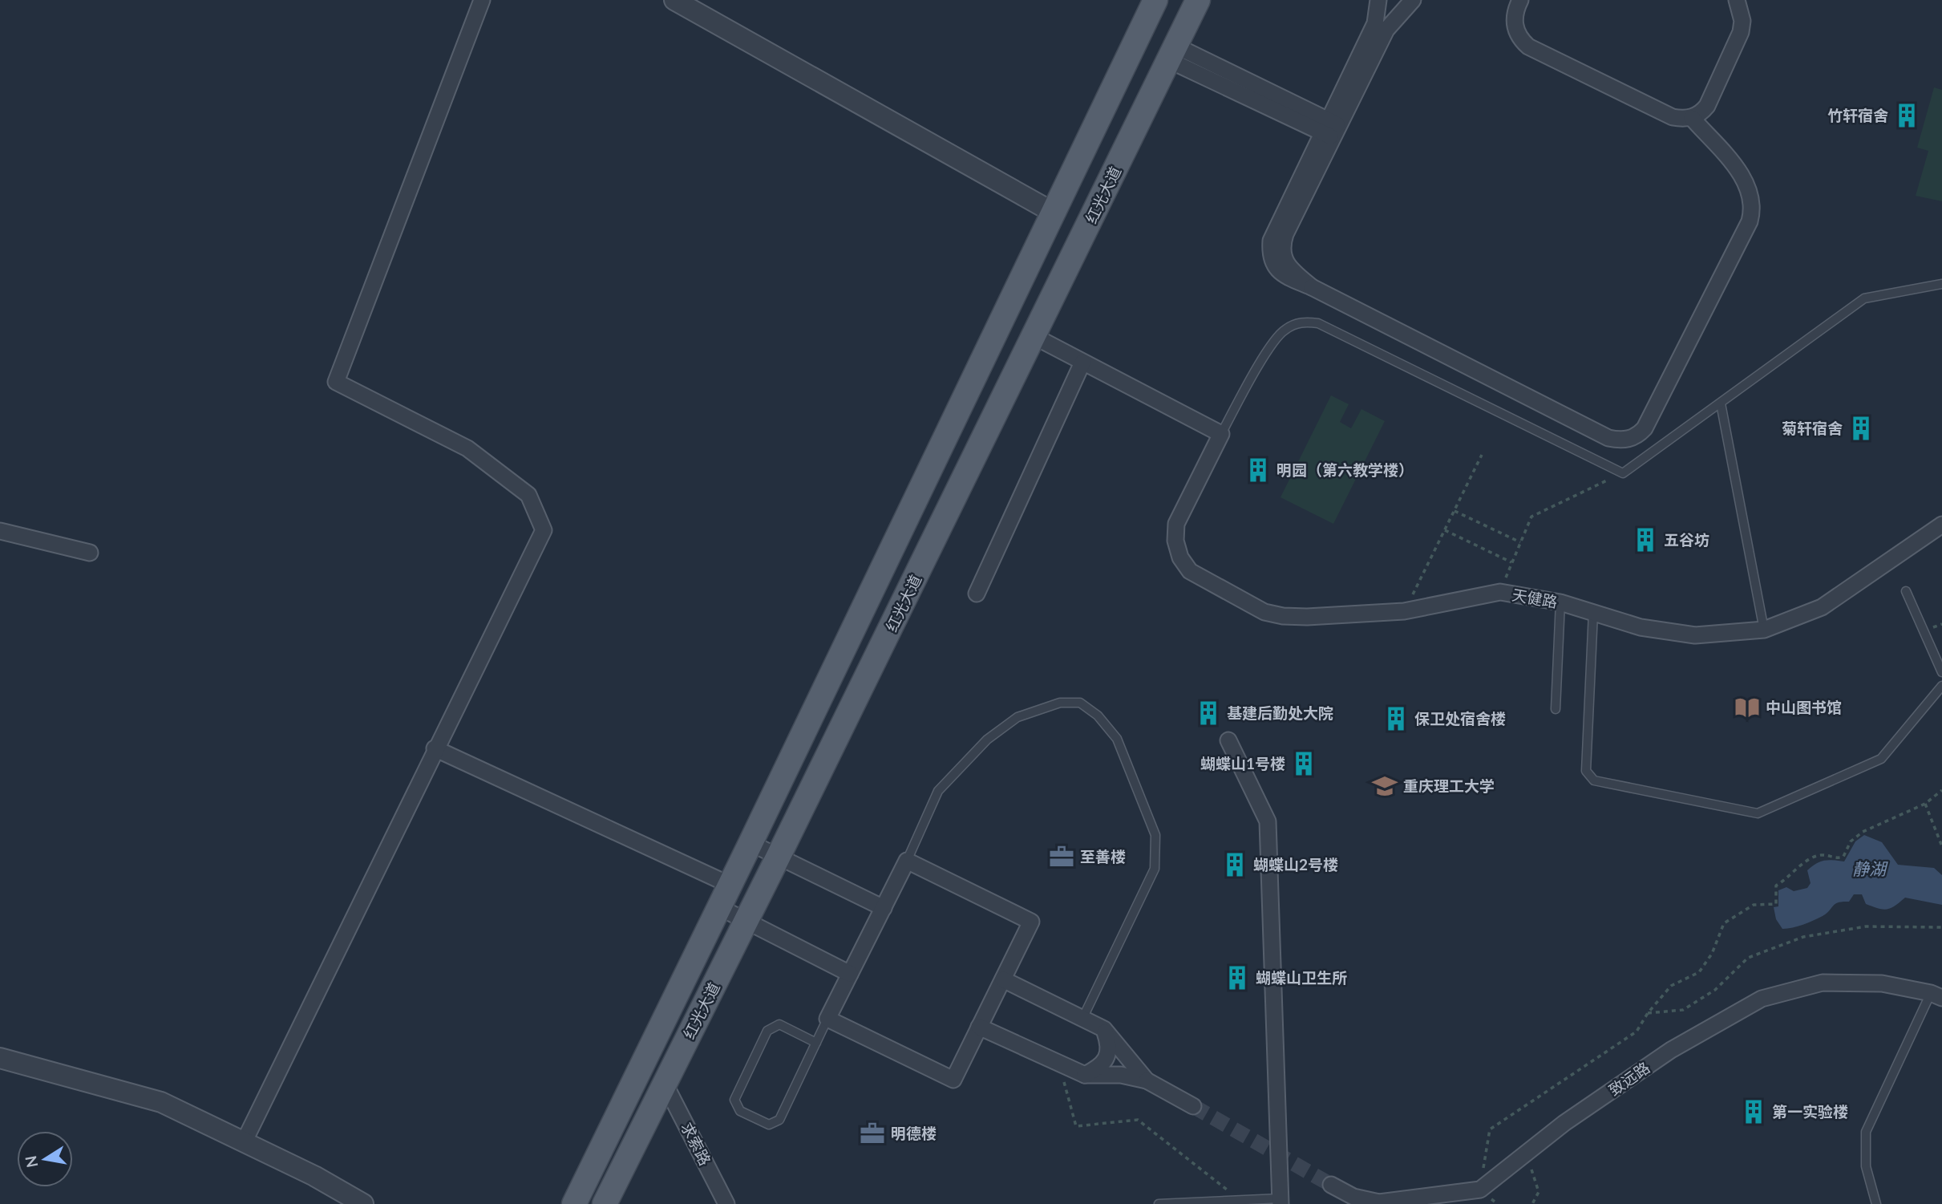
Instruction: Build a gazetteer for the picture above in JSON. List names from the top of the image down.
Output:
{
  "streets": {
    "main road": ["红光大道"],
    "street": ["天健路", "致远路", "求索路"]
  },
  "crossings": [
    ["红光大道", "求索路"]
  ],
  "water": ["静湖"],
  "places": {
    "building": [
      "竹轩宿舍",
      "菊轩宿舍",
      "明园（第六教学楼）",
      "五谷坊",
      "基建后勤处大院",
      "保卫处宿舍楼",
      "蝴蝶山1号楼",
      "蝴蝶山2号楼",
      "蝴蝶山卫生所",
      "第一实验楼"
    ],
    "library": ["中山图书馆"],
    "school or university": ["重庆理工大学"],
    "office": ["至善楼", "明德楼"]
  },
  "north": "left"
}
